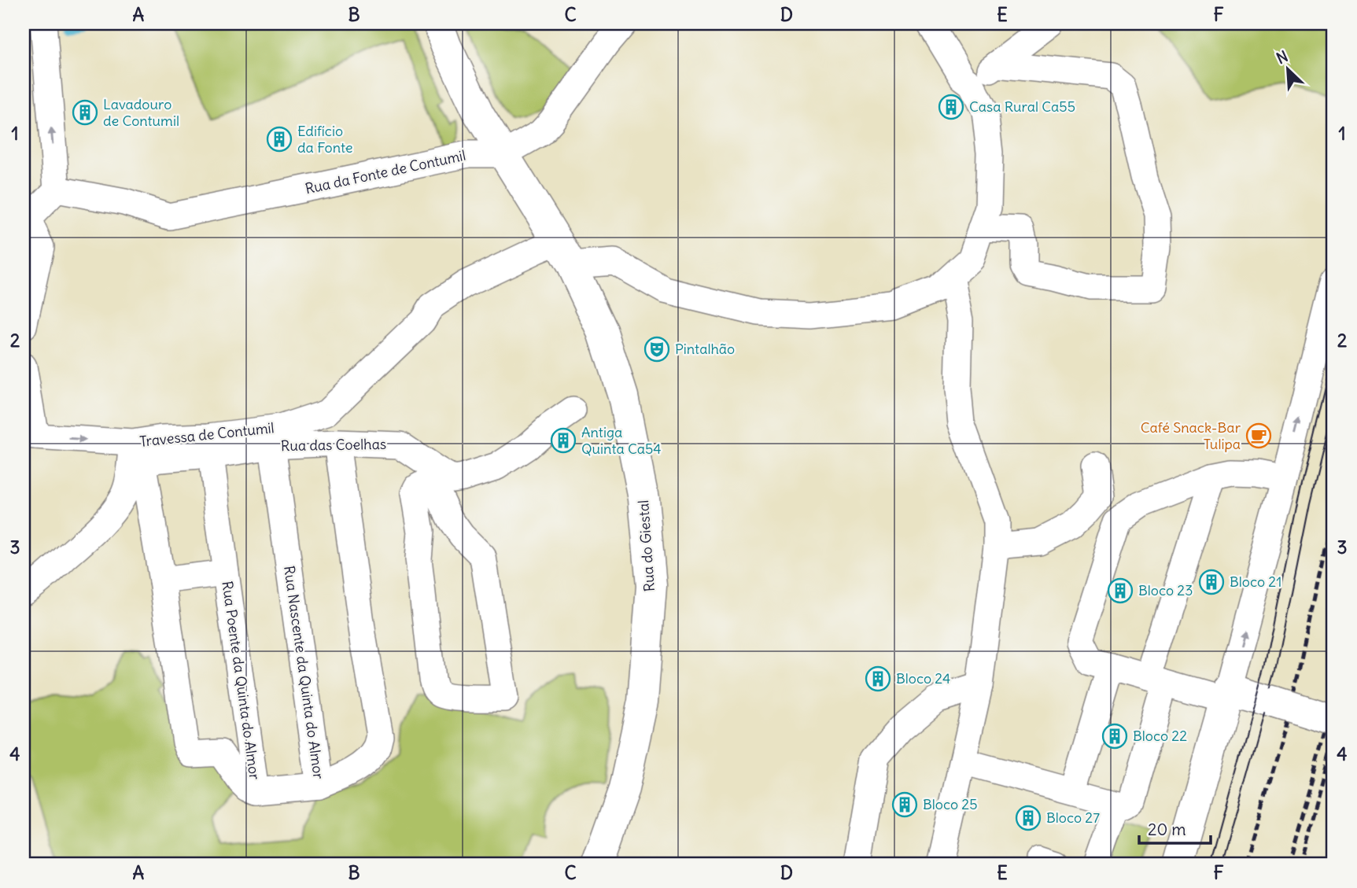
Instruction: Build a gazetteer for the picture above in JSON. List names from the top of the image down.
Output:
{
  "streets": {
    "street": [
      "Rua da Fonte de Contumil",
      "Travessa de Contumil",
      "Rua das Coelhas",
      "Rua do Giestal",
      "Rua Nascente da Quinta do Almor",
      "Rua Poente da Quinta do Almor"
    ]
  },
  "crossings": [
    ["Travessa de Contumil", "Rua das Coelhas"],
    ["Travessa de Contumil", "Rua do Giestal"],
    ["Travessa de Contumil", "Rua Poente da Quinta do Almor"],
    ["Rua das Coelhas", "Rua Nascente da Quinta do Almor"],
    ["Rua das Coelhas", "Rua Poente da Quinta do Almor"]
  ],
  "places": {
    "building": [
      "Casa Rural Ca55",
      "Lavadouro de Contumil",
      "Edifício da Fonte",
      "Antiga Quinta Ca54",
      "Bloco 21",
      "Bloco 23",
      "Bloco 24",
      "Bloco 22",
      "Bloco 25",
      "Bloco 27"
    ],
    "theatre": ["Pintalhão"],
    "cafe": ["Café Snack-Bar Tulipa"]
  },
  "scale_bar": "20 m",
  "north": "top left",
  "grid": {
    "columns": [
      "A",
      "B",
      "C",
      "D",
      "E",
      "F"
    ],
    "rows": [
      "1",
      "2",
      "3",
      "4"
    ]
  }
}
